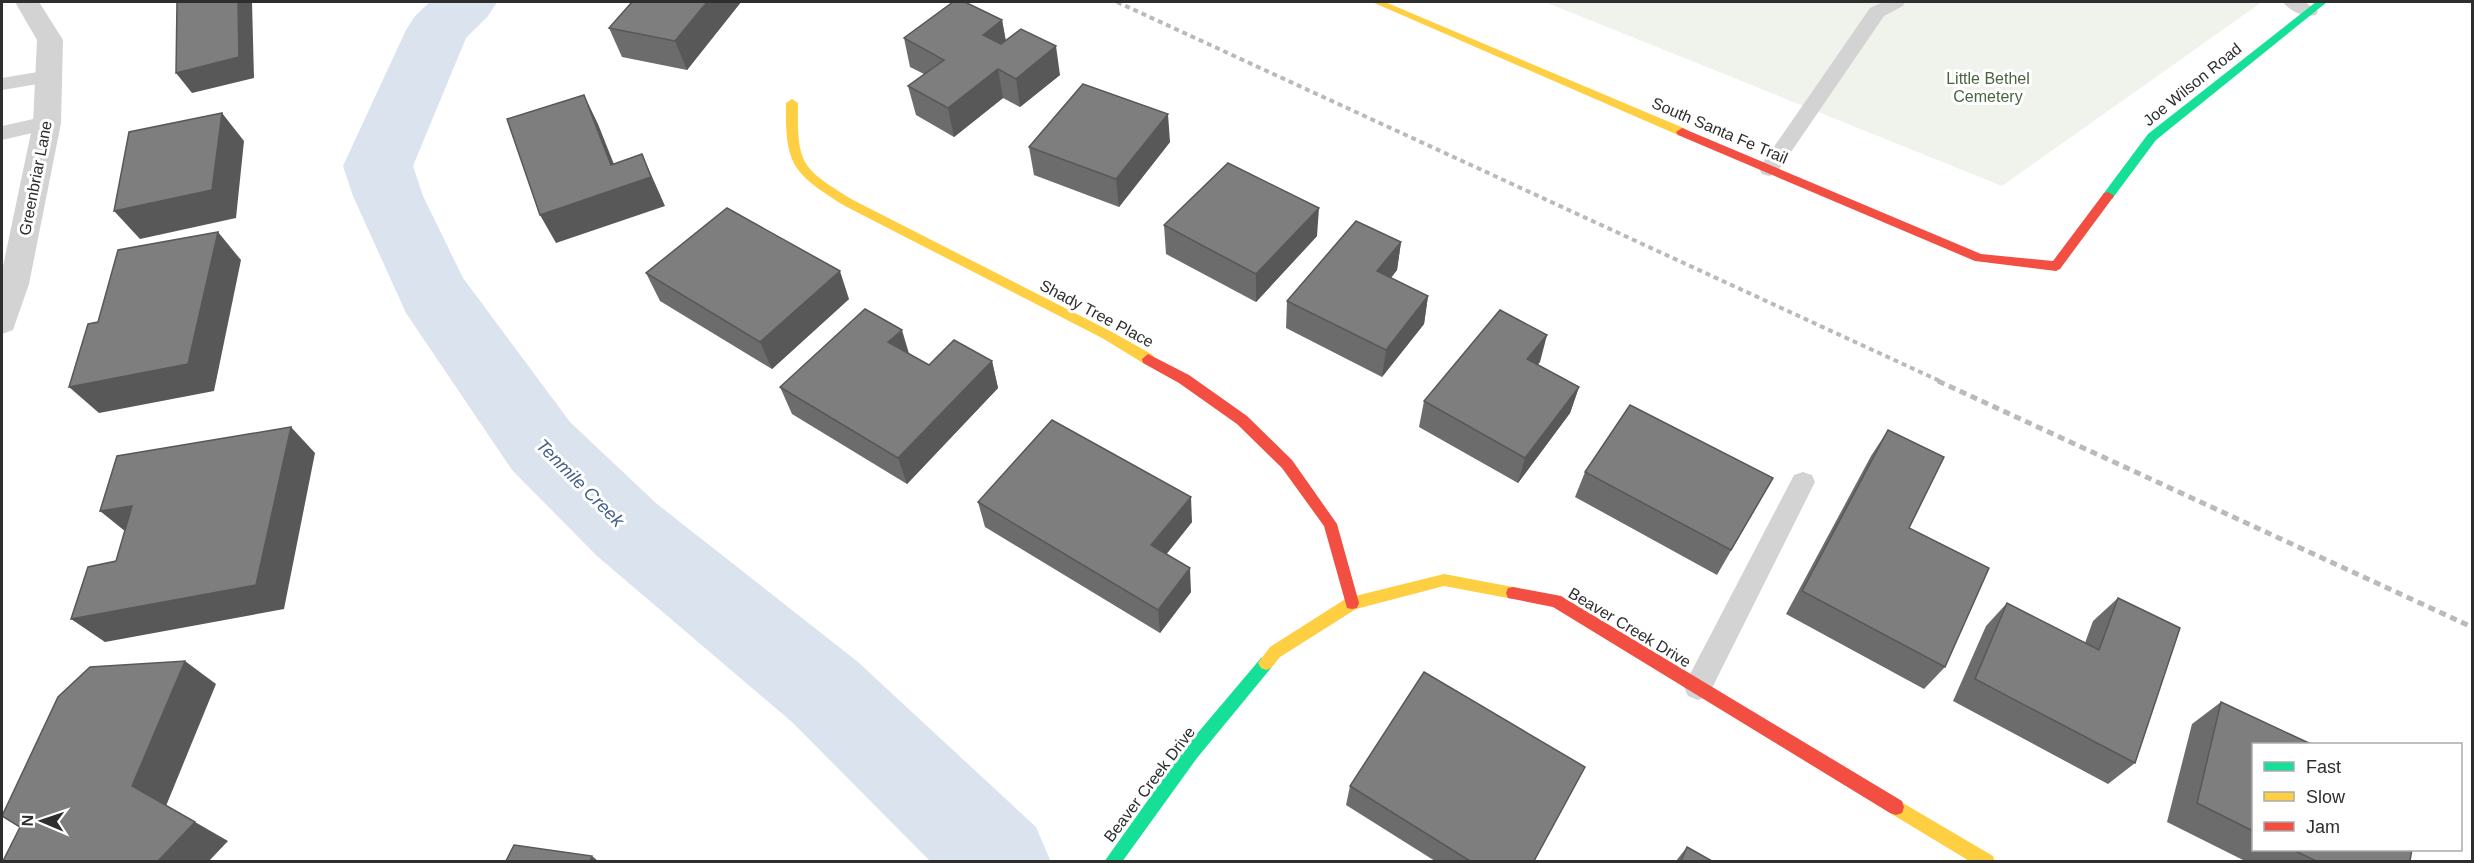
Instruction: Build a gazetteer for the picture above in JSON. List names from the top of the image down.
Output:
{
  "streets": {
    "street": [
      "Joe Wilson Road",
      "South Santa Fe Trail",
      "Greenbriar Lane",
      "Shady Tree Place",
      "Beaver Creek Drive"
    ]
  },
  "crossings": [
    ["Joe Wilson Road", "South Santa Fe Trail"],
    ["Shady Tree Place", "Beaver Creek Drive"]
  ],
  "water": ["Tenmile Creek"],
  "parks": ["Little Bethel Cemetery"],
  "legend": ["Fast", "Slow", "Jam"],
  "north": "left"
}
